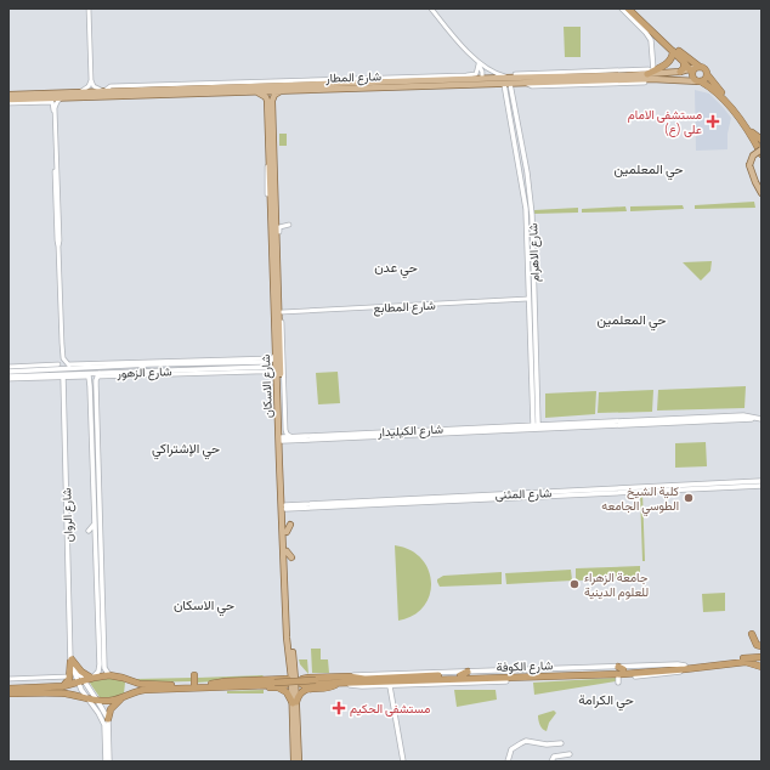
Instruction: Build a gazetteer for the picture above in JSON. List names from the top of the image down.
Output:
{
  "streets": {
    "highway": ["شارع الكوفة"],
    "main road": [
      "شارع المطار",
      "شارع الاهرام",
      "شارع الزهور",
      "شارع الاسكان",
      "شارع الكيليدار",
      "شارع المثنى",
      "شارع الروان"
    ],
    "street": ["شارع المطابع"]
  },
  "crossings": [
    ["شارع المطار", "شارع الاهرام"],
    ["شارع المطار", "شارع الاسكان"],
    ["شارع الاهرام", "شارع المطابع"],
    ["شارع الاهرام", "شارع الكيليدار"],
    ["شارع الزهور", "شارع الاسكان"],
    ["شارع الاسكان", "شارع الكيليدار"],
    ["شارع الاسكان", "شارع المثنى"]
  ],
  "districts": [
    "حي المعلمين",
    "حي عدن",
    "حي المعلمین",
    "حي الإشتراكي",
    "حي الاسكان",
    "حي الكرامة"
  ],
  "places": {
    "health": ["مستشفی الامام علی (ع)", "مستشفى الحكيم"],
    "other": ["كلية الشيخ الطوسي الجامعه", "جامعة الزهراء للعلوم الدينية"]
  }
}
